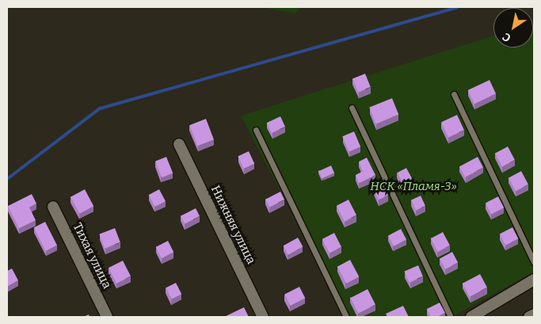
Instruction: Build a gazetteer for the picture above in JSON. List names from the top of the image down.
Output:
{
  "streets": {
    "street": ["Нижняя улица", "Тихая улица"]
  },
  "parks": ["НСК «Пламя-3»"],
  "north": "bottom left"
}
